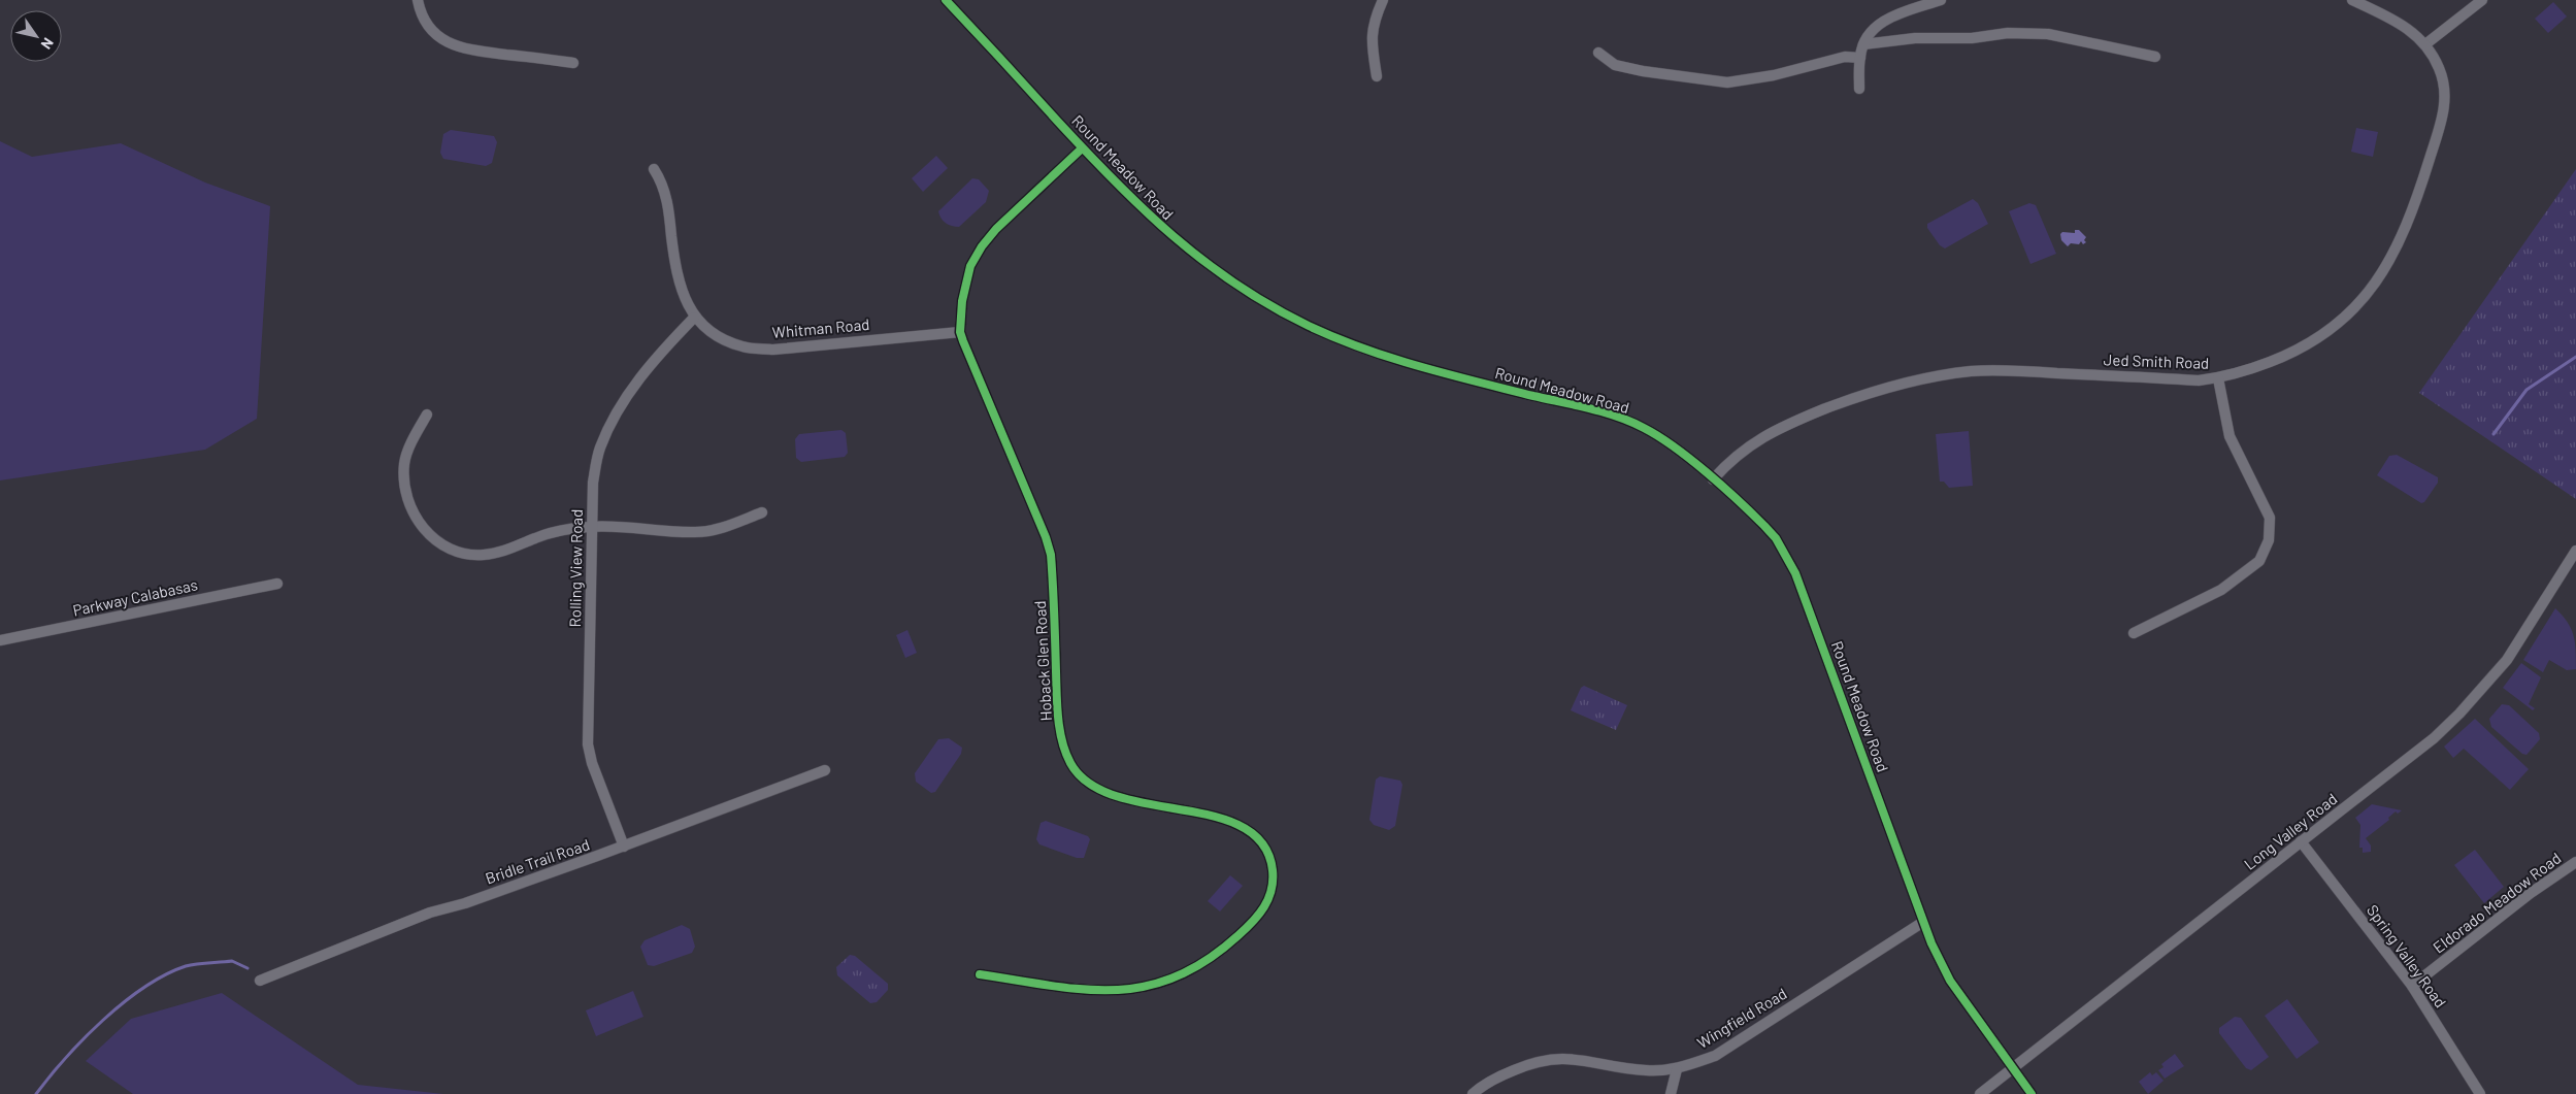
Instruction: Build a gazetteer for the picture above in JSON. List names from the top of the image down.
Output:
{
  "streets": {
    "street": [
      "Round Meadow Road",
      "Whitman Road",
      "Jed Smith Road",
      "Rolling View Road",
      "Parkway Calabasas",
      "Hoback Glen Road",
      "Long Valley Road",
      "Bridle Trail Road",
      "Eldorado Meadow Road",
      "Spring Valley Road",
      "Wingfield Road"
    ]
  },
  "crossings": [
    ["Round Meadow Road", "Jed Smith Road"],
    ["Round Meadow Road", "Hoback Glen Road"],
    ["Round Meadow Road", "Long Valley Road"],
    ["Round Meadow Road", "Wingfield Road"],
    ["Whitman Road", "Rolling View Road"],
    ["Whitman Road", "Hoback Glen Road"],
    ["Rolling View Road", "Bridle Trail Road"],
    ["Long Valley Road", "Spring Valley Road"],
    ["Eldorado Meadow Road", "Spring Valley Road"]
  ],
  "north": "bottom right"
}
